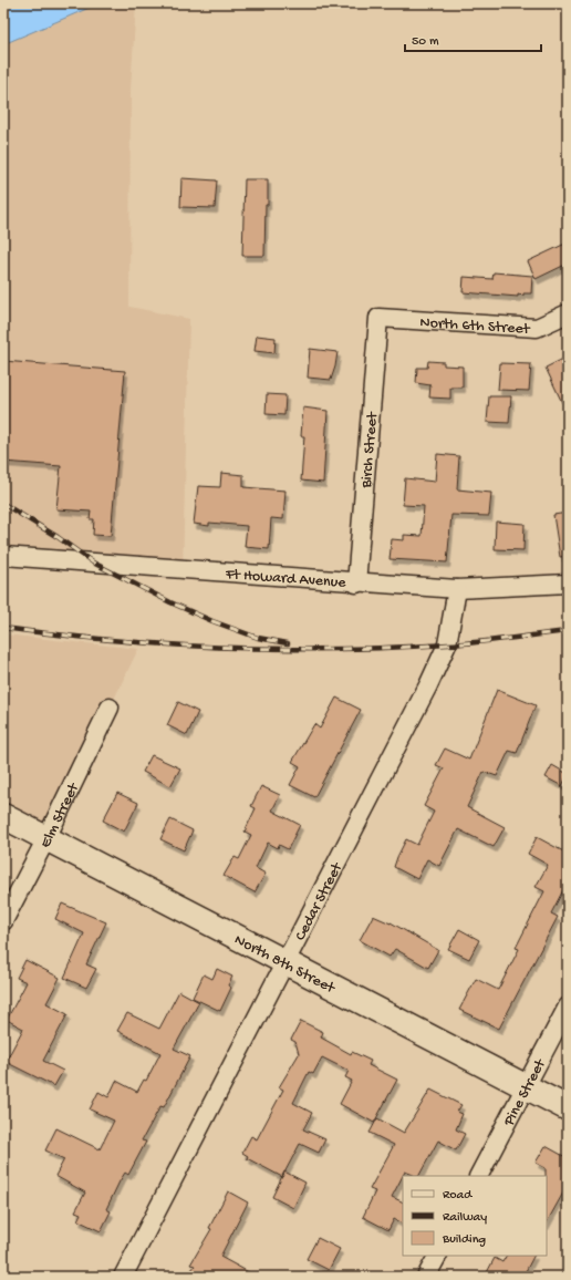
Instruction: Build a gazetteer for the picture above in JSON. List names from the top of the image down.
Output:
{
  "streets": {
    "main road": ["North 8th Street"],
    "street": [
      "North 6th Street",
      "Birch Street",
      "Ft Howard Avenue",
      "Elm Street",
      "Cedar Street",
      "Pine Street"
    ]
  },
  "crossings": [
    ["North 6th Street", "Birch Street"],
    ["Birch Street", "Ft Howard Avenue"],
    ["Ft Howard Avenue", "Cedar Street"],
    ["Elm Street", "North 8th Street"],
    ["Cedar Street", "North 8th Street"],
    ["North 8th Street", "Pine Street"]
  ],
  "legend": ["Road", "Railway", "Building"],
  "scale_bar": "50 m"
}
